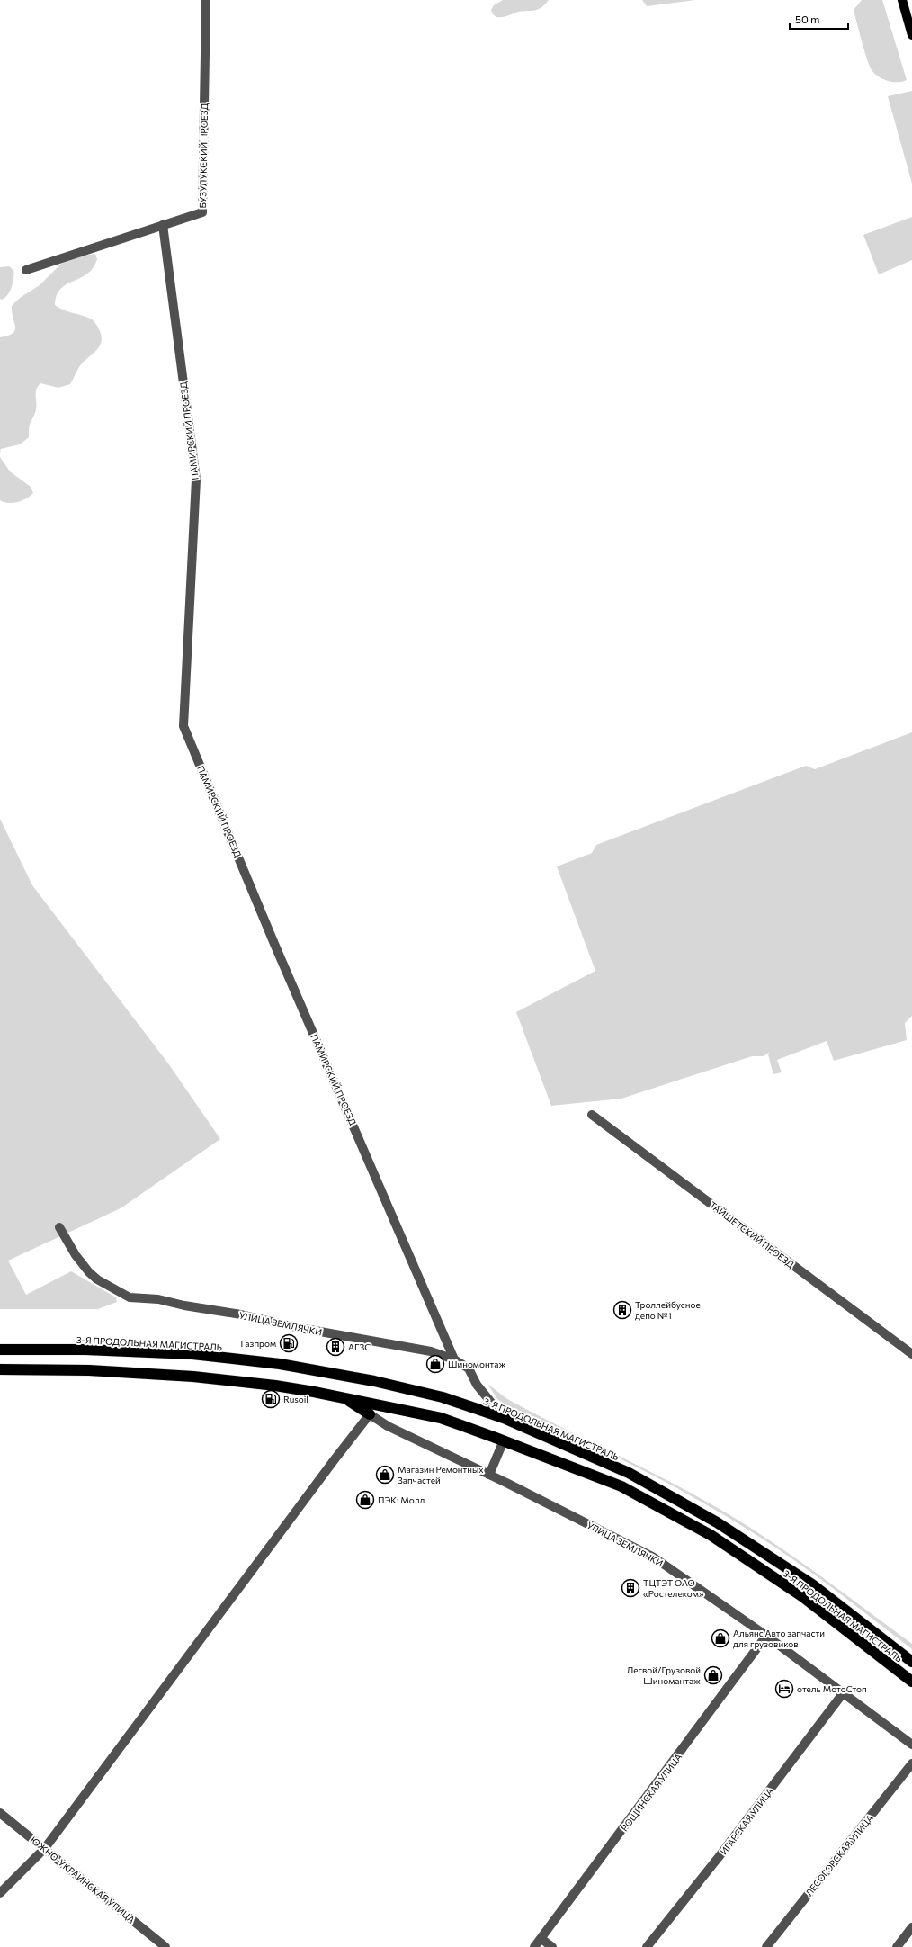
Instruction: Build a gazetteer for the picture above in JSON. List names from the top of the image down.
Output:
{
  "streets": {
    "highway": ["3-Я ПРОДОЛЬНАЯ МАГИСТРАЛЬ"],
    "street": [
      "БУЗУЛУКСКИЙ ПРОЕЗД",
      "ПАМИРСКИЙ ПРОЕЗД",
      "ТАЙШЕТСКИЙ ПРОЕЗД",
      "УЛИЦА ЗЕМЛЯЧКИ",
      "РОЩИНСКАЯ УЛИЦА",
      "ИГАРСКАЯ УЛИЦА",
      "ЛЕСОГОРСКАЯ УЛИЦА",
      "ЮЖНО-УКРАИНСКАЯ УЛИЦА"
    ]
  },
  "crossings": [
    ["БУЗУЛУКСКИЙ ПРОЕЗД", "ПАМИРСКИЙ ПРОЕЗД"],
    ["ПАМИРСКИЙ ПРОЕЗД", "УЛИЦА ЗЕМЛЯЧКИ"],
    ["УЛИЦА ЗЕМЛЯЧКИ", "3-Я ПРОДОЛЬНАЯ МАГИСТРАЛЬ"],
    ["УЛИЦА ЗЕМЛЯЧКИ", "РОЩИНСКАЯ УЛИЦА"],
    ["УЛИЦА ЗЕМЛЯЧКИ", "ИГАРСКАЯ УЛИЦА"]
  ],
  "places": {
    "building": ["Троллейбусное депо №1", "АГЗС", "ТЦТЭТ ОАО «Ростелеком»"],
    "fuel station": ["Газпром", "Rusoil"],
    "shop": [
      "Шиномонтаж",
      "Магазин Ремонтных Запчастей",
      "ПЭК: Молл",
      "Альянс Авто запчасти для грузовиков",
      "Легвой/Грузовой Шиномантаж"
    ],
    "hotel": ["отель МотоСтоп"]
  },
  "scale_bar": "50 m"
}
